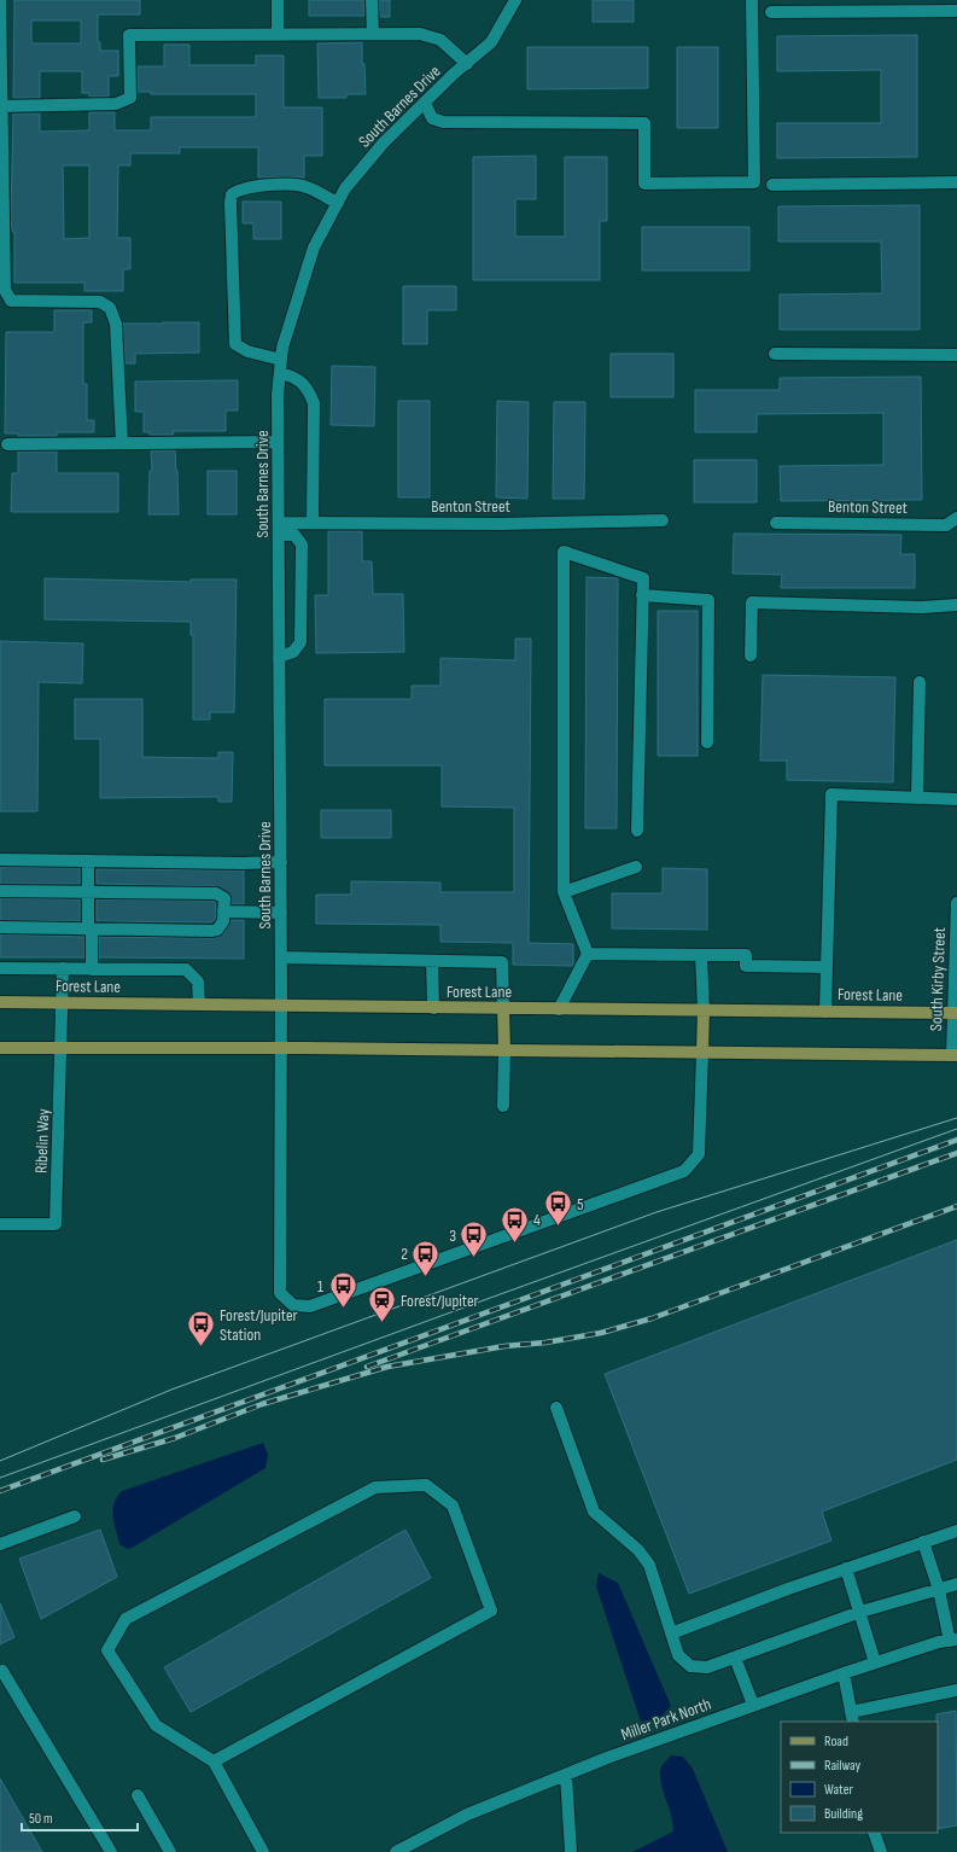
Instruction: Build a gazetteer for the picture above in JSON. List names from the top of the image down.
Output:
{
  "streets": {
    "main road": ["Forest Lane"],
    "street": [
      "South Barnes Drive",
      "Benton Street",
      "South Kirby Street",
      "Ribelin Way",
      "Miller Park North"
    ]
  },
  "crossings": [
    ["South Barnes Drive", "Benton Street"],
    ["South Barnes Drive", "Forest Lane"],
    ["South Kirby Street", "Forest Lane"],
    ["Forest Lane", "Ribelin Way"]
  ],
  "places": {
    "bus stop": [
      "5",
      "4",
      "3",
      "2",
      "1",
      "Forest/Jupiter Station"
    ],
    "station": ["Forest/Jupiter"]
  },
  "legend": [
    "Road",
    "Railway",
    "Water",
    "Building"
  ],
  "scale_bar": "50 m"
}
